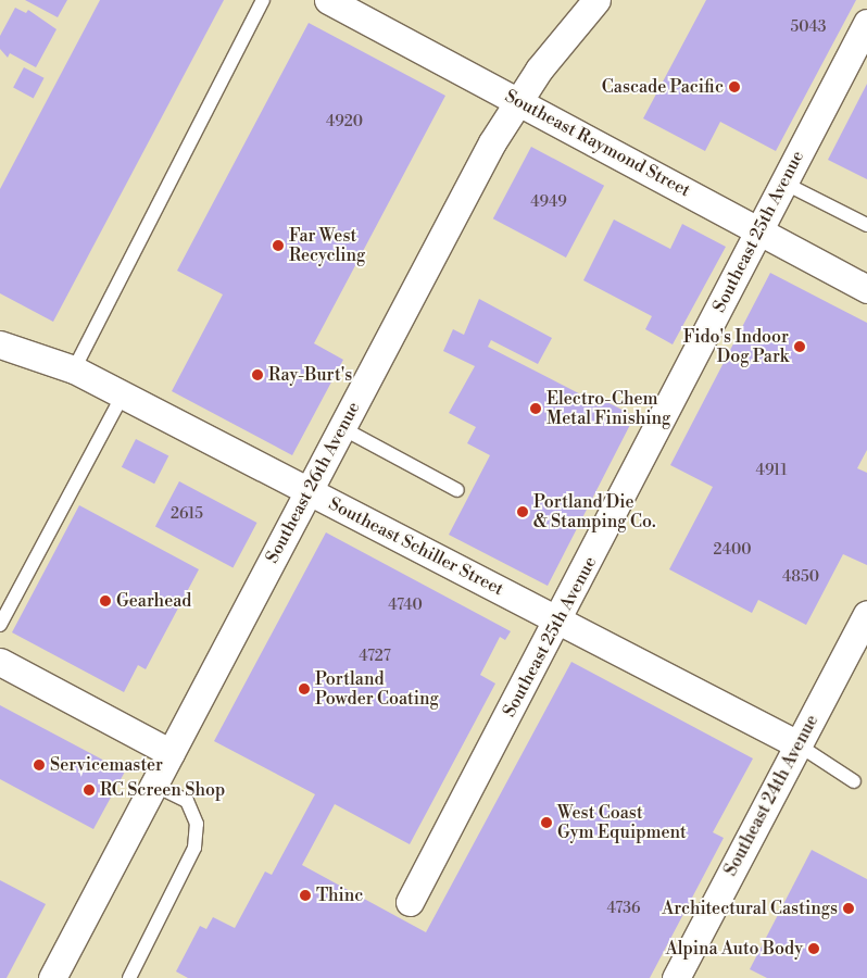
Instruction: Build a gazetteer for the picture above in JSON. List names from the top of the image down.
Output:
{
  "streets": {
    "street": [
      "Southeast Raymond Street",
      "Southeast 25th Avenue",
      "Southeast 26th Avenue",
      "Southeast Schiller Street",
      "Southeast 24th Avenue"
    ]
  },
  "crossings": [
    ["Southeast Raymond Street", "Southeast 25th Avenue"],
    ["Southeast Raymond Street", "Southeast 26th Avenue"],
    ["Southeast 25th Avenue", "Southeast Schiller Street"],
    ["Southeast 26th Avenue", "Southeast Schiller Street"],
    ["Southeast Schiller Street", "Southeast 24th Avenue"]
  ],
  "places": [
    "Cascade Pacific",
    "Far West Recycling",
    "Fido's Indoor Dog Park",
    "Ray-Burt's",
    "Electro-Chem Metal Finishing",
    "Portland Die & Stamping Co.",
    "Gearhead",
    "Portland Powder Coating",
    "Servicemaster",
    "RC Screen Shop",
    "West Coast Gym Equipment",
    "Thinc",
    "Architectural Castings",
    "Alpina Auto Body"
  ],
  "house_numbers": [
    "5043",
    "4920",
    "4949",
    "4911",
    "2615",
    "2400",
    "4850",
    "4740",
    "4727",
    "4736"
  ]
}
